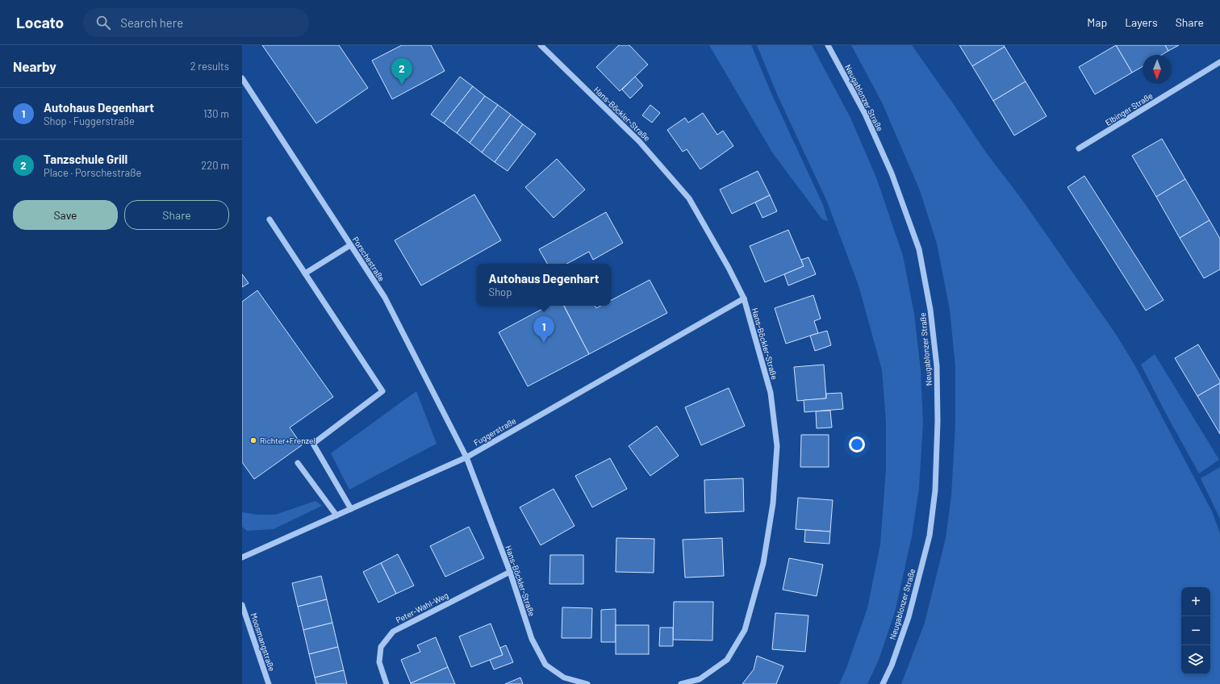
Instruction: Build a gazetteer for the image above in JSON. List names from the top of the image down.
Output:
{
  "streets": {
    "street": [
      "Neugablonzer Straße",
      "Elbinger Straße",
      "Hans-Böckler-Straße",
      "Porschestraße",
      "Fuggerstraße",
      "Peter-Wahl-Weg",
      "Moosmangstraße"
    ]
  },
  "crossings": [
    ["Hans-Böckler-Straße", "Porschestraße"],
    ["Hans-Böckler-Straße", "Fuggerstraße"],
    ["Hans-Böckler-Straße", "Peter-Wahl-Weg"],
    ["Porschestraße", "Fuggerstraße"]
  ],
  "places": ["Richter+Frenzel"],
  "north": "bottom",
  "page": {
    "header": "Locato",
    "search": "Search here",
    "nav": ["Map", "Layers", "Share"],
    "heading": ["Nearby", "2 results"],
    "pins": ["2", "1"],
    "list": [
      {
        "mark": "1",
        "name": "Autohaus Degenhart",
        "note": "Shop · Fuggerstraße",
        "value": "130 m"
      },
      {
        "mark": "2",
        "name": "Tanzschule Grill",
        "note": "Place · Porschestraße",
        "value": "220 m"
      }
    ],
    "buttons": ["Save", "Share"],
    "popup": ["Autohaus Degenhart", "Shop"],
    "map_buttons": ["+", "−"]
  }
}
